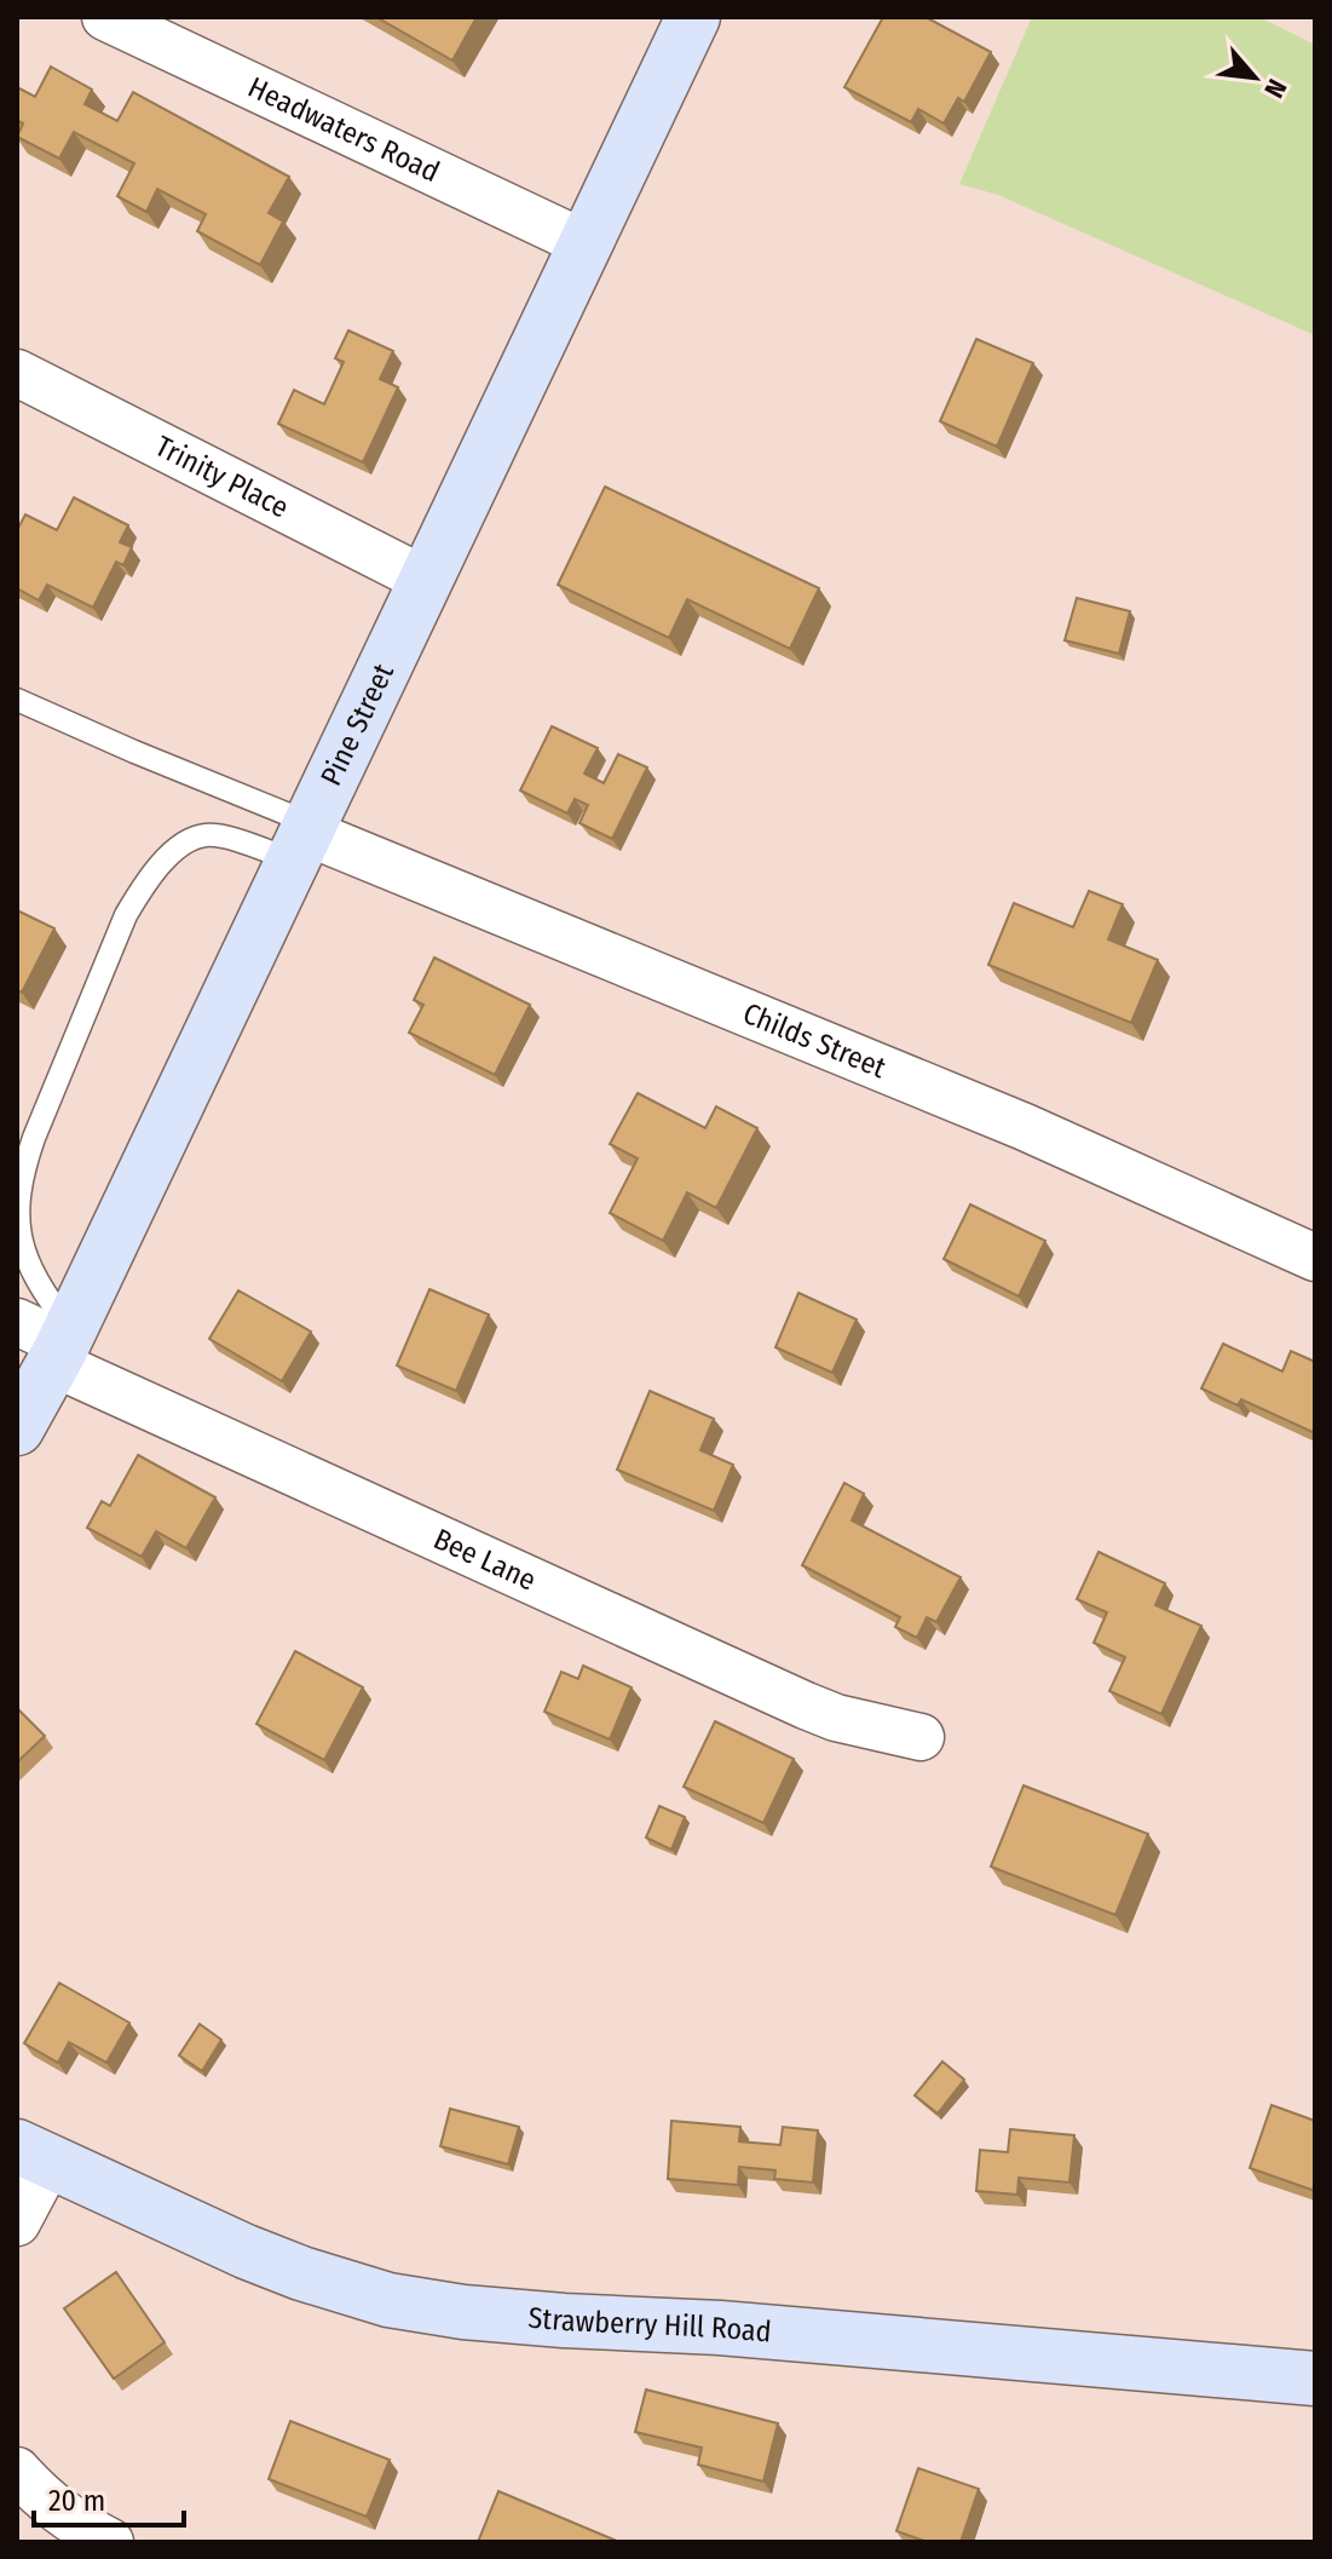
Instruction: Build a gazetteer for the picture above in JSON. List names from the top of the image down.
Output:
{
  "streets": {
    "main road": ["Pine Street", "Strawberry Hill Road"],
    "street": [
      "Headwaters Road",
      "Trinity Place",
      "Childs Street",
      "Bee Lane"
    ]
  },
  "crossings": [
    ["Headwaters Road", "Pine Street"],
    ["Trinity Place", "Pine Street"],
    ["Pine Street", "Childs Street"],
    ["Pine Street", "Bee Lane"]
  ],
  "scale_bar": "20 m",
  "north": "bottom right"
}
